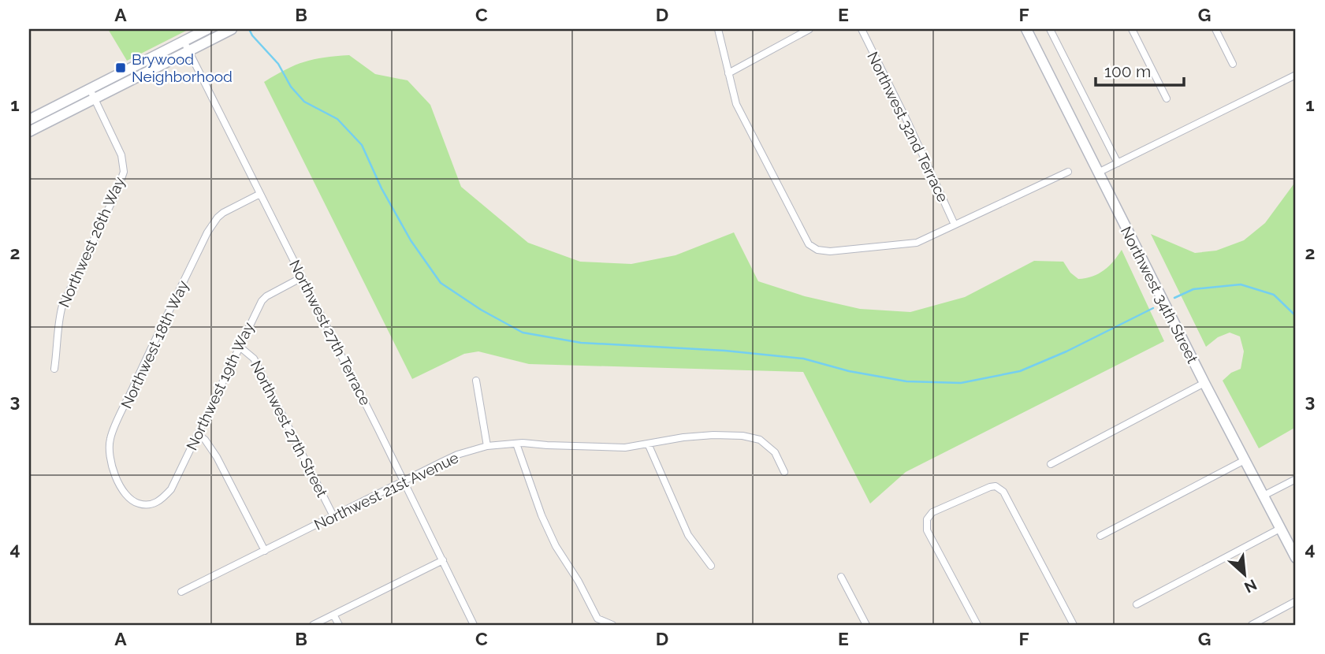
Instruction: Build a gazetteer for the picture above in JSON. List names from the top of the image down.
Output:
{
  "streets": {
    "main road": ["Northwest 34th Street"],
    "street": [
      "Northwest 32nd Terrace",
      "Northwest 26th Way",
      "Northwest 27th Terrace",
      "Northwest 18th Way",
      "Northwest 19th Way",
      "Northwest 27th Street",
      "Northwest 21st Avenue"
    ]
  },
  "crossings": [
    ["Northwest 27th Terrace", "Northwest 18th Way"],
    ["Northwest 27th Terrace", "Northwest 19th Way"],
    ["Northwest 27th Terrace", "Northwest 21st Avenue"],
    ["Northwest 18th Way", "Northwest 19th Way"],
    ["Northwest 19th Way", "Northwest 27th Street"],
    ["Northwest 27th Street", "Northwest 21st Avenue"]
  ],
  "places": {
    "transit": ["Brywood Neighborhood"]
  },
  "scale_bar": "100 m",
  "north": "bottom right",
  "grid": {
    "columns": [
      "A",
      "B",
      "C",
      "D",
      "E",
      "F",
      "G"
    ],
    "rows": [
      "1",
      "2",
      "3",
      "4"
    ]
  }
}
